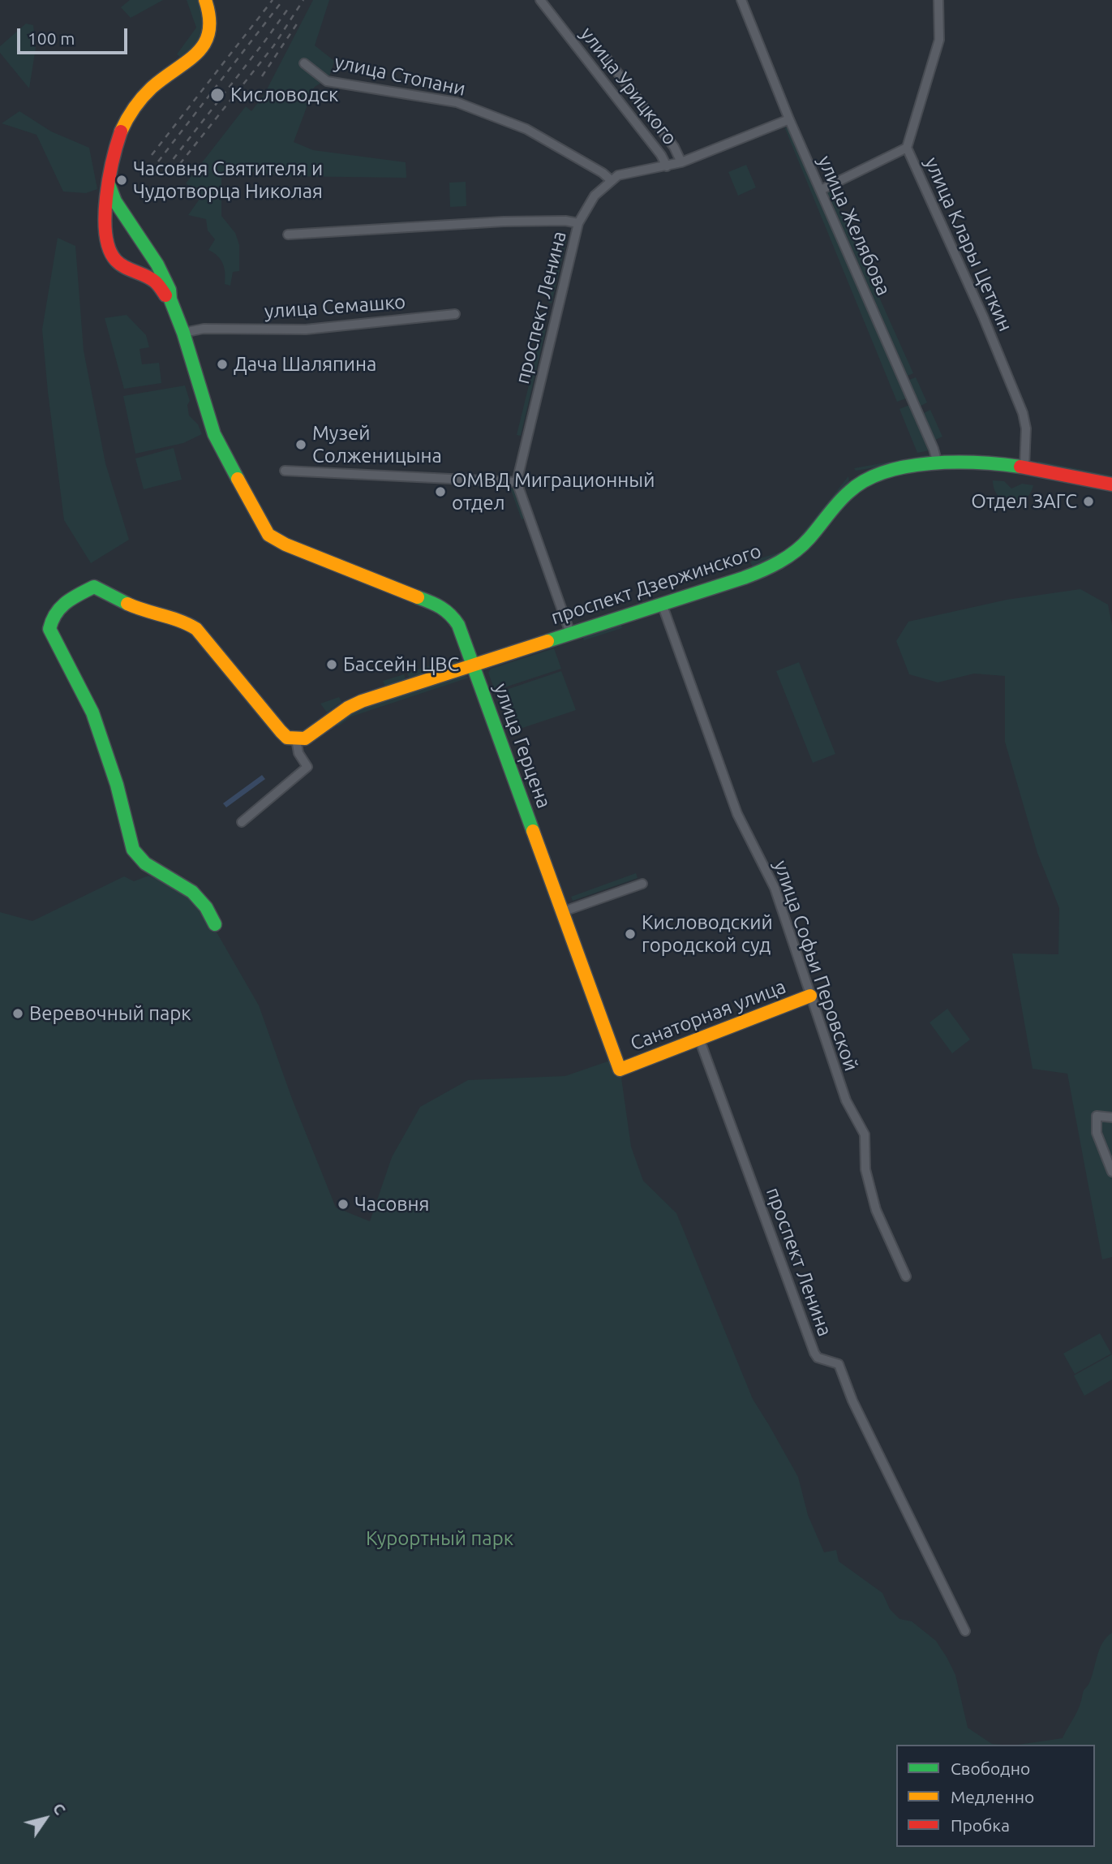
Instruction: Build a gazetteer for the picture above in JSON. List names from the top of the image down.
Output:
{
  "streets": {
    "main road": ["проспект Дзержинского", "улица Герцена", "Санаторная улица"],
    "street": [
      "улица Стопани",
      "улица Урицкого",
      "улица Желябова",
      "улица Клары Цеткин",
      "улица Семашко",
      "проспект Ленина",
      "улица Софьи Перовской"
    ]
  },
  "crossings": [
    ["улица Стопани", "проспект Ленина"],
    ["улица Урицкого", "проспект Ленина"],
    ["улица Желябова", "проспект Ленина"],
    ["улица Желябова", "проспект Дзержинского"],
    ["улица Клары Цеткин", "проспект Дзержинского"],
    ["улица Семашко", "улица Герцена"],
    ["проспект Ленина", "Санаторная улица"],
    ["проспект Дзержинского", "улица Герцена"],
    ["проспект Дзержинского", "улица Софьи Перовской"],
    ["улица Герцена", "Санаторная улица"],
    ["улица Софьи Перовской", "Санаторная улица"]
  ],
  "parks": ["Курортный парк"],
  "places": [
    "Кисловодск",
    "Часовня Святителя и Чудотворца Николая",
    "Дача Шаляпина",
    "Музей Солженицына",
    "ОМВД Миграционный отдел",
    "Отдел ЗАГС",
    "Бассейн ЦВС",
    "Кисловодский городской суд",
    "Веревочный парк",
    "Часовня"
  ],
  "legend": ["Свободно", "Медленно", "Пробка"],
  "scale_bar": "100 m",
  "north": "top right"
}
